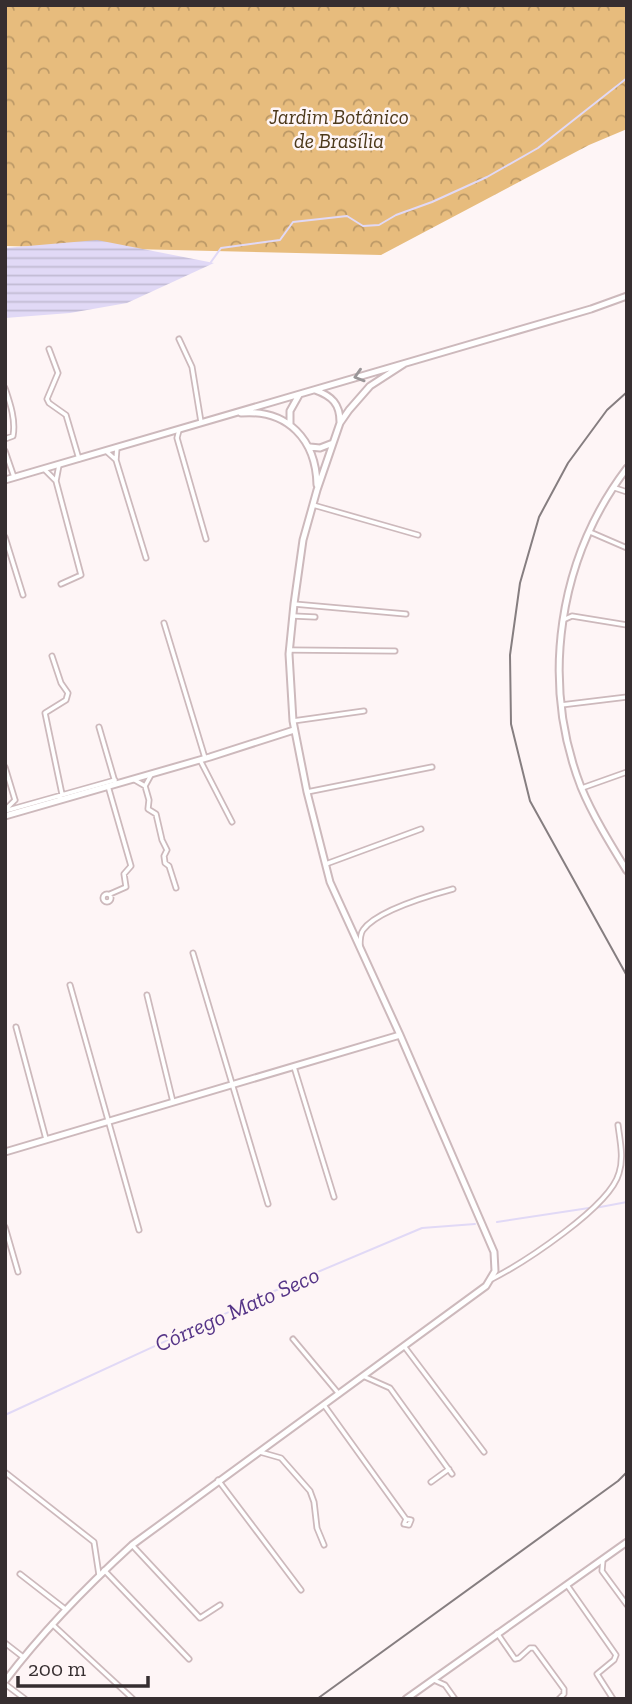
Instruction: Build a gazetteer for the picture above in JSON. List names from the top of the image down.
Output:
{
  "water": ["Córrego Mato Seco"],
  "parks": ["Jardim Botânico de Brasília"],
  "scale_bar": "200 m"
}
